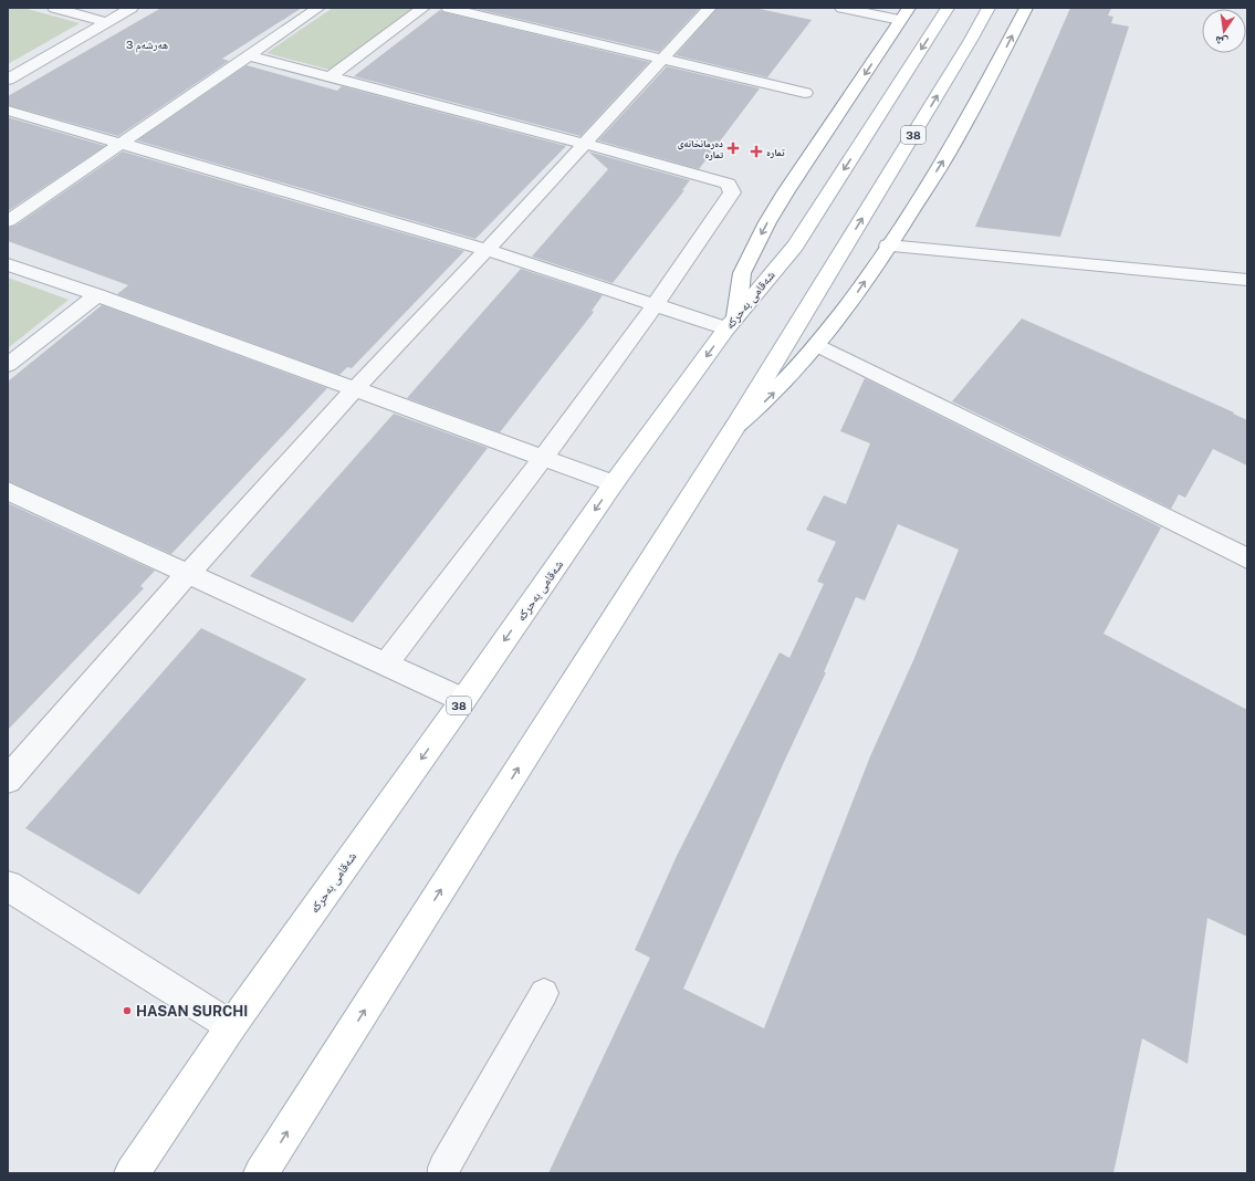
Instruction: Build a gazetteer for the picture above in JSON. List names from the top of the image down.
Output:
{
  "streets": {
    "main road": ["38", "شەقامی بەحرکە"]
  },
  "districts": ["ھەرشەم 3"],
  "places": {
    "health": ["دەرمانخانەی تمارە", "تمارە"],
    "other": ["HASAN SURCHI"]
  },
  "north": "bottom"
}
